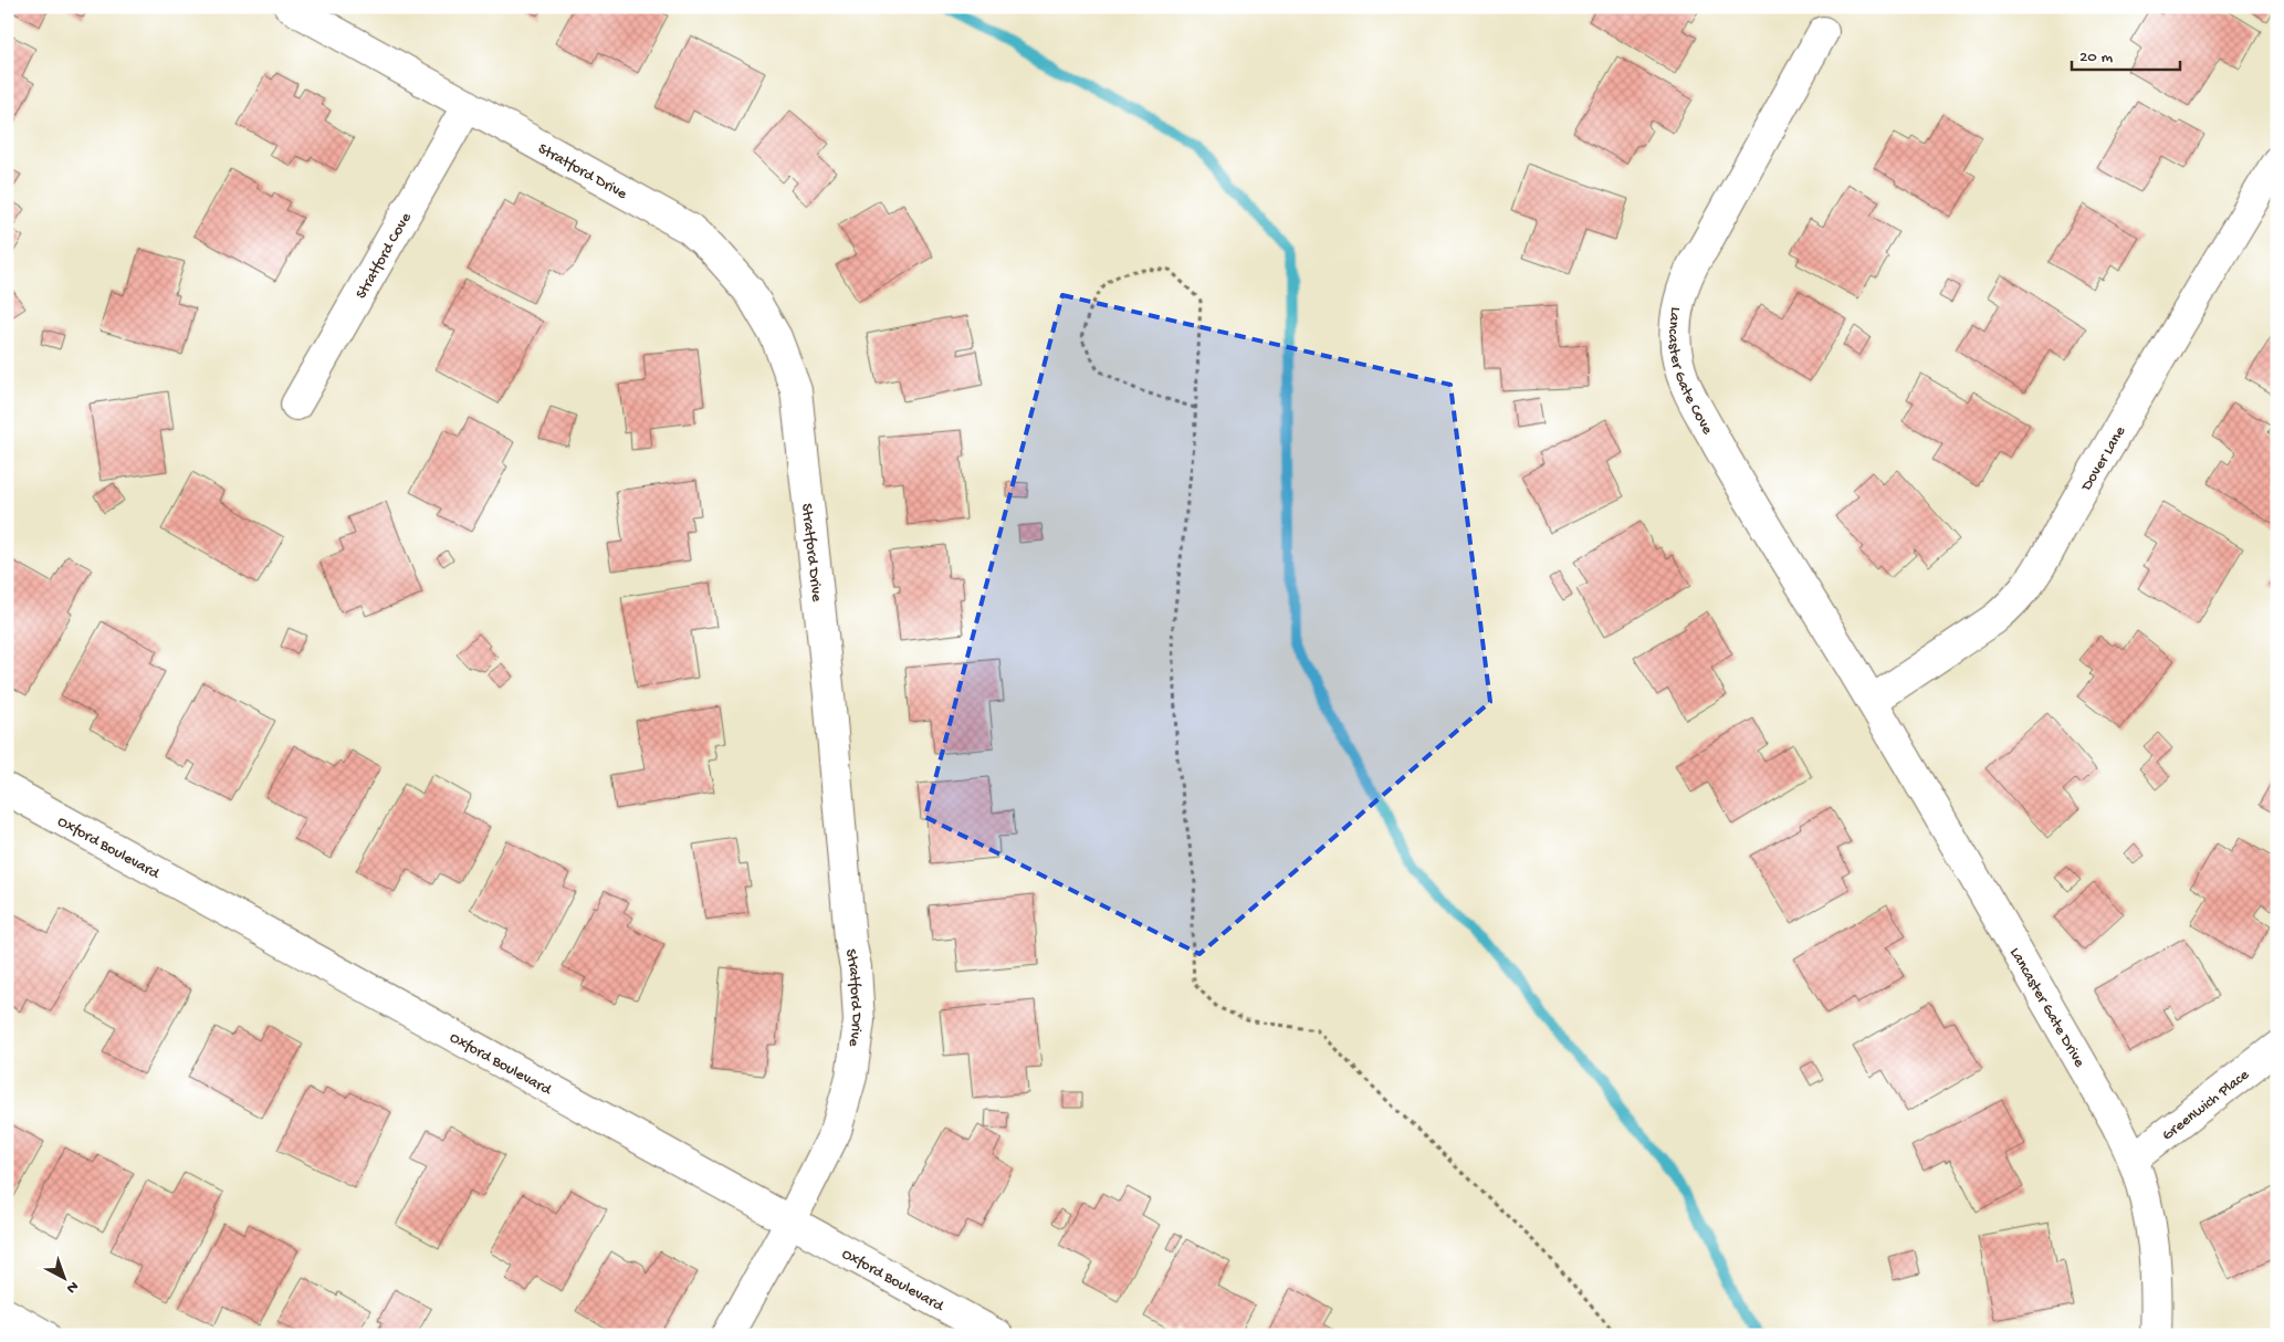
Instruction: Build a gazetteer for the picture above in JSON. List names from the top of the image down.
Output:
{
  "streets": {
    "street": [
      "Stratford Drive",
      "Stratford Cove",
      "Lancaster Gate Cove",
      "Dover Lane",
      "Oxford Boulevard",
      "Lancaster Gate Drive",
      "Greenwich Place"
    ]
  },
  "crossings": [
    ["Stratford Drive", "Stratford Cove"],
    ["Stratford Drive", "Oxford Boulevard"],
    ["Lancaster Gate Cove", "Dover Lane"],
    ["Lancaster Gate Cove", "Lancaster Gate Drive"],
    ["Dover Lane", "Lancaster Gate Drive"],
    ["Lancaster Gate Drive", "Greenwich Place"]
  ],
  "scale_bar": "20 m",
  "north": "bottom right"
}
